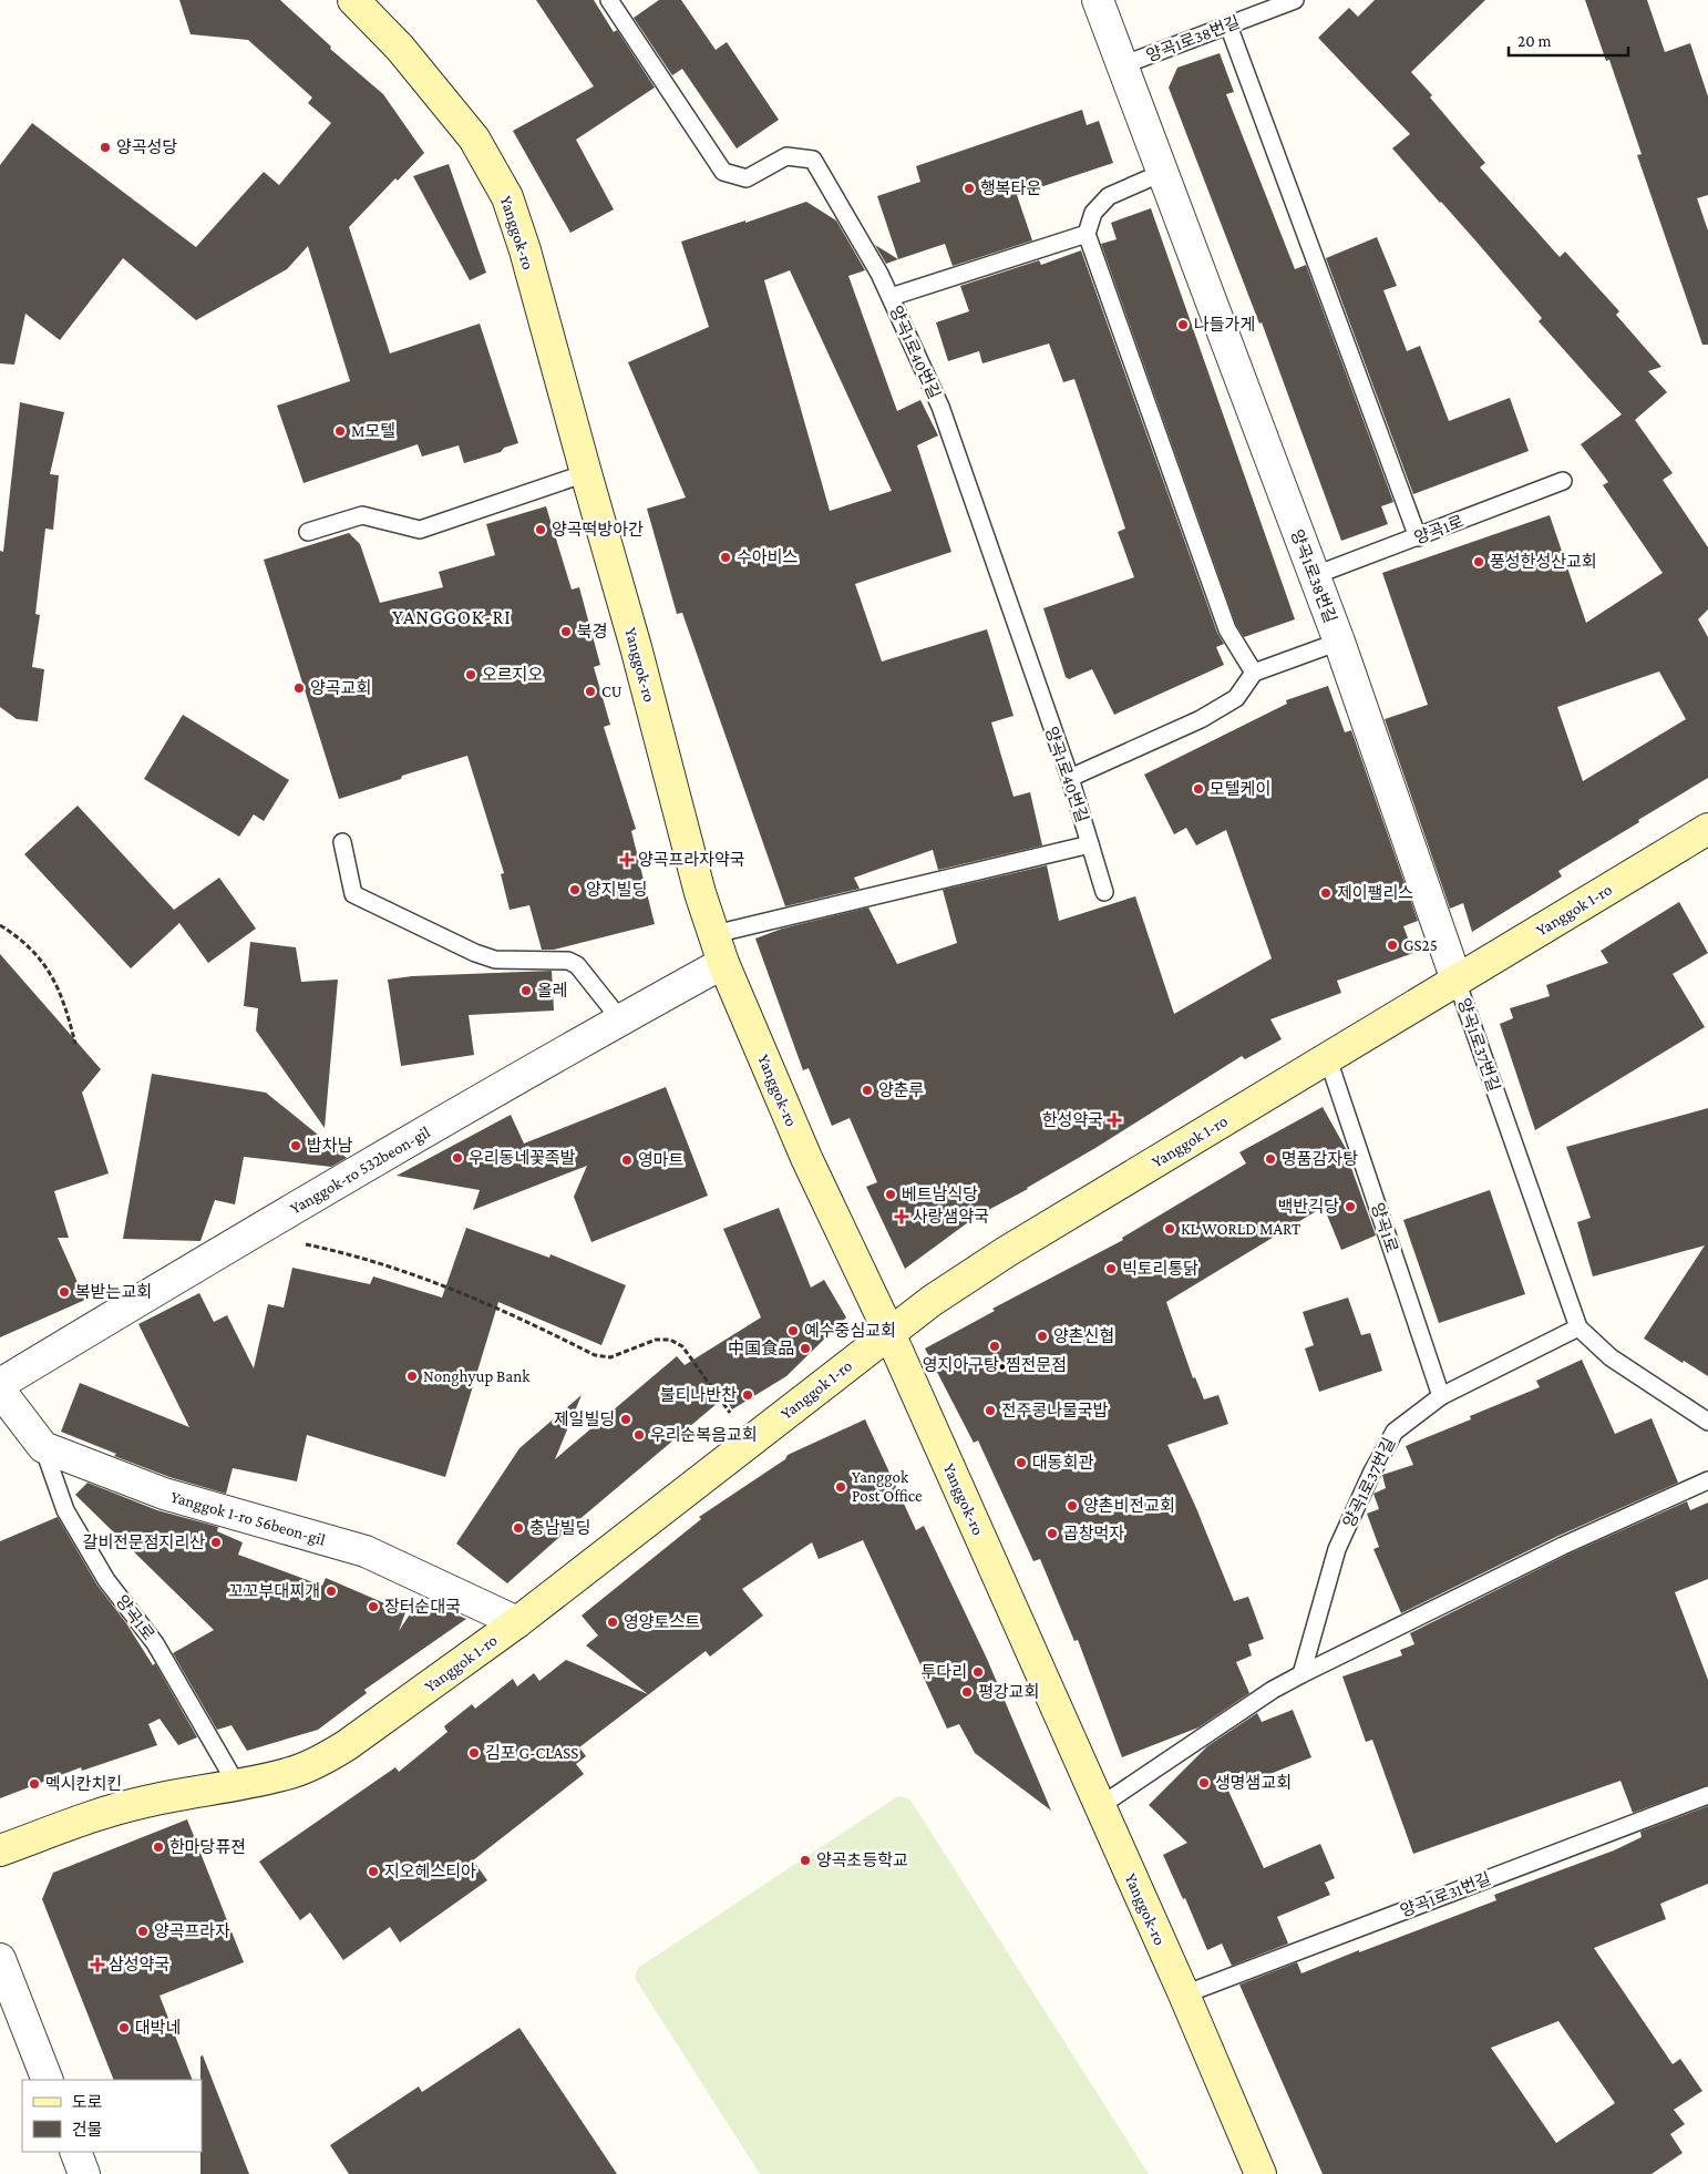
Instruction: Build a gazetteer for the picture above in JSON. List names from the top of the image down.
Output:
{
  "streets": {
    "street": [
      "양곡1로38번길",
      "Yanggok-ro",
      "Yanggok 1-ro",
      "Yanggok-ro 532beon-gil",
      "Yanggok 1-ro 56beon-gil"
    ],
    "lane": [
      "양곡1로40번길",
      "양곡1로",
      "양곡1로37번길",
      "양곡1로31번길"
    ]
  },
  "crossings": [
    ["양곡1로38번길", "양곡1로"],
    ["양곡1로38번길", "Yanggok 1-ro"],
    ["양곡1로38번길", "양곡1로37번길"],
    ["Yanggok-ro", "양곡1로40번길"],
    ["Yanggok-ro", "Yanggok 1-ro"],
    ["Yanggok-ro", "Yanggok-ro 532beon-gil"],
    ["Yanggok-ro", "양곡1로31번길"],
    ["양곡1로", "Yanggok 1-ro"],
    ["양곡1로", "양곡1로37번길"],
    ["양곡1로", "Yanggok 1-ro 56beon-gil"],
    ["Yanggok 1-ro", "양곡1로37번길"],
    ["Yanggok 1-ro", "Yanggok 1-ro 56beon-gil"]
  ],
  "districts": ["YANGGOK-RI"],
  "places": {
    "other": [
      "양곡성당",
      "행복타운",
      "나들가게",
      "M모텔",
      "양곡떡방아간",
      "수아비스",
      "풍성한성산교회",
      "북경",
      "오르지오",
      "양곡교회",
      "CU",
      "모텔케이",
      "양지빌딩",
      "제이팰리스",
      "GS25",
      "올레",
      "양춘루",
      "밥차남",
      "우리동네꽃족발",
      "명품감자탕",
      "영마트",
      "베트남식당",
      "백반긱당",
      "KL WORLD MART",
      "빅토리통닭",
      "복받는교회",
      "예수중심교회",
      "양촌신협",
      "영지아구탕•찜전문점",
      "中国食品",
      "Nonghyup Bank",
      "불티나반찬",
      "전주콩나물국밥",
      "제일빌딩",
      "우리순복음교회",
      "대동회관",
      "Yanggok Post Office",
      "양촌비전교회",
      "충남빌딩",
      "곱창먹자",
      "갈비전문점지리산",
      "꼬꼬부대찌개",
      "장터순대국",
      "영양토스트",
      "투다리",
      "평강교회",
      "김포 G-CLASS",
      "생명샘교회",
      "멕시칸치킨",
      "한마당퓨젼",
      "양곡초등학교",
      "지오헤스티아",
      "양곡프라자",
      "대박네"
    ],
    "health": [
      "양곡프라자약국",
      "한성약국",
      "사랑샘약국",
      "삼성약국"
    ]
  },
  "legend": ["도로", "건물"],
  "scale_bar": "20 m"
}
